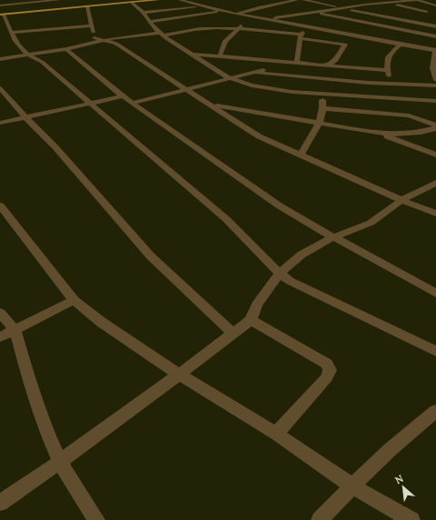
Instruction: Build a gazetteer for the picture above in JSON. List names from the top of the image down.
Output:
{
  "north": "top left"
}
